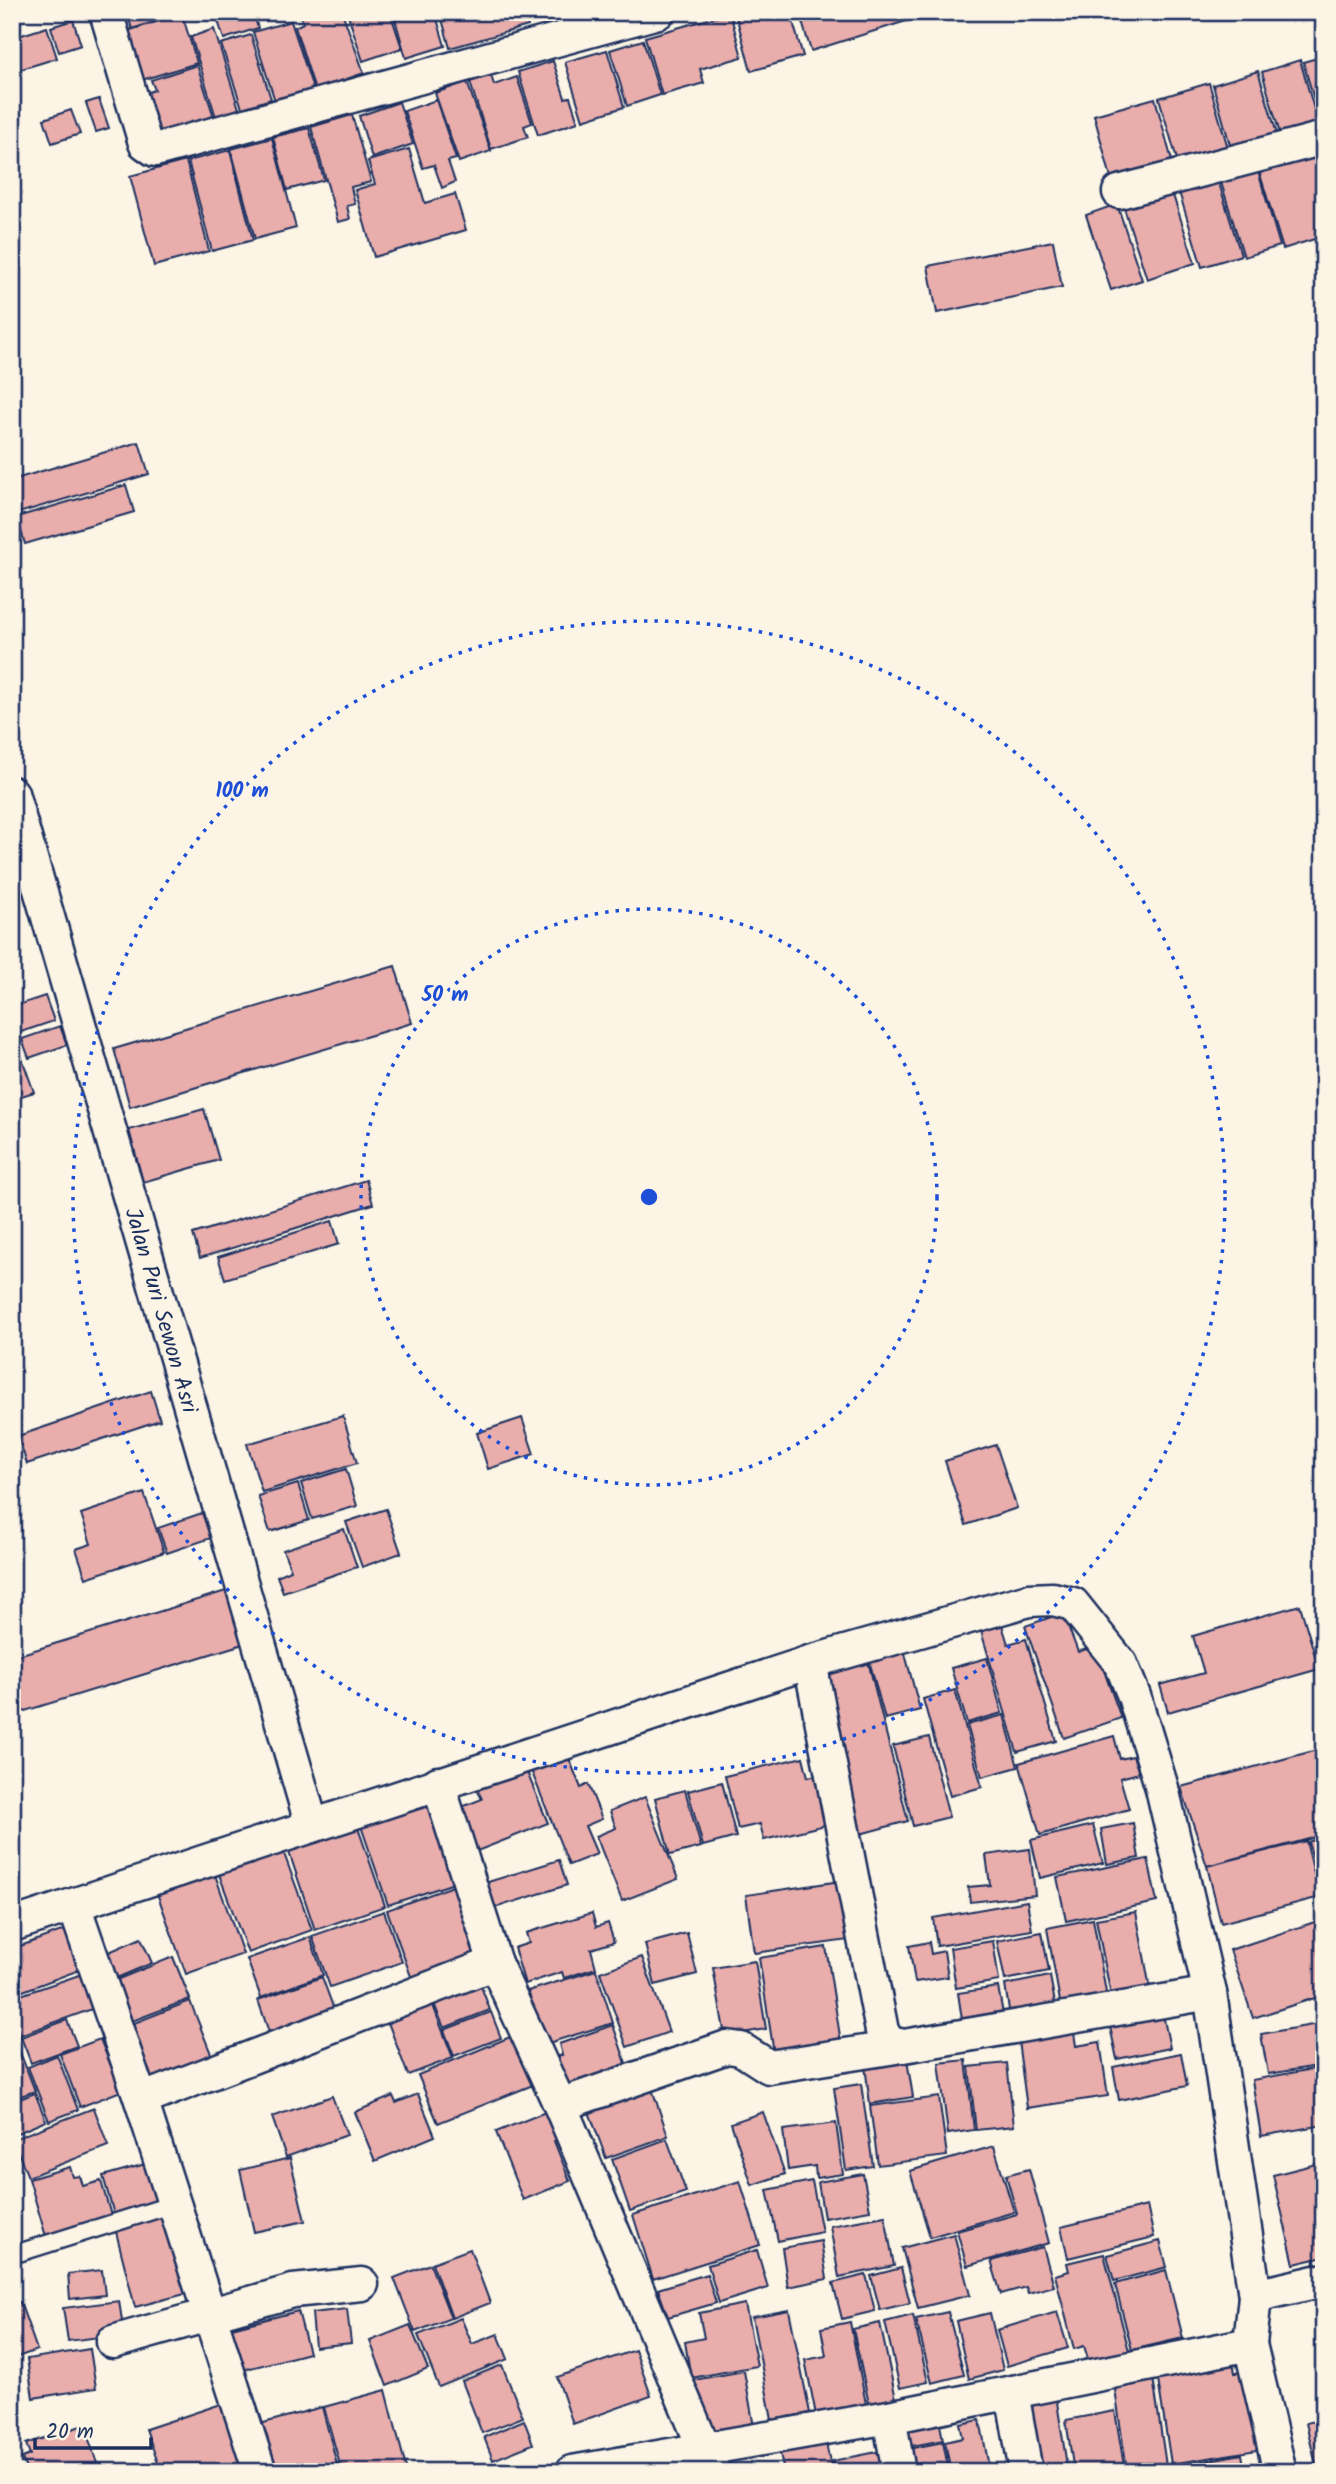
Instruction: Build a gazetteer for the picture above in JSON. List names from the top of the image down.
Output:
{
  "streets": {
    "street": ["Jalan Puri Sewon Asri"]
  },
  "scale_bar": "20 m",
  "rings": ["100 m", "50 m"]
}
